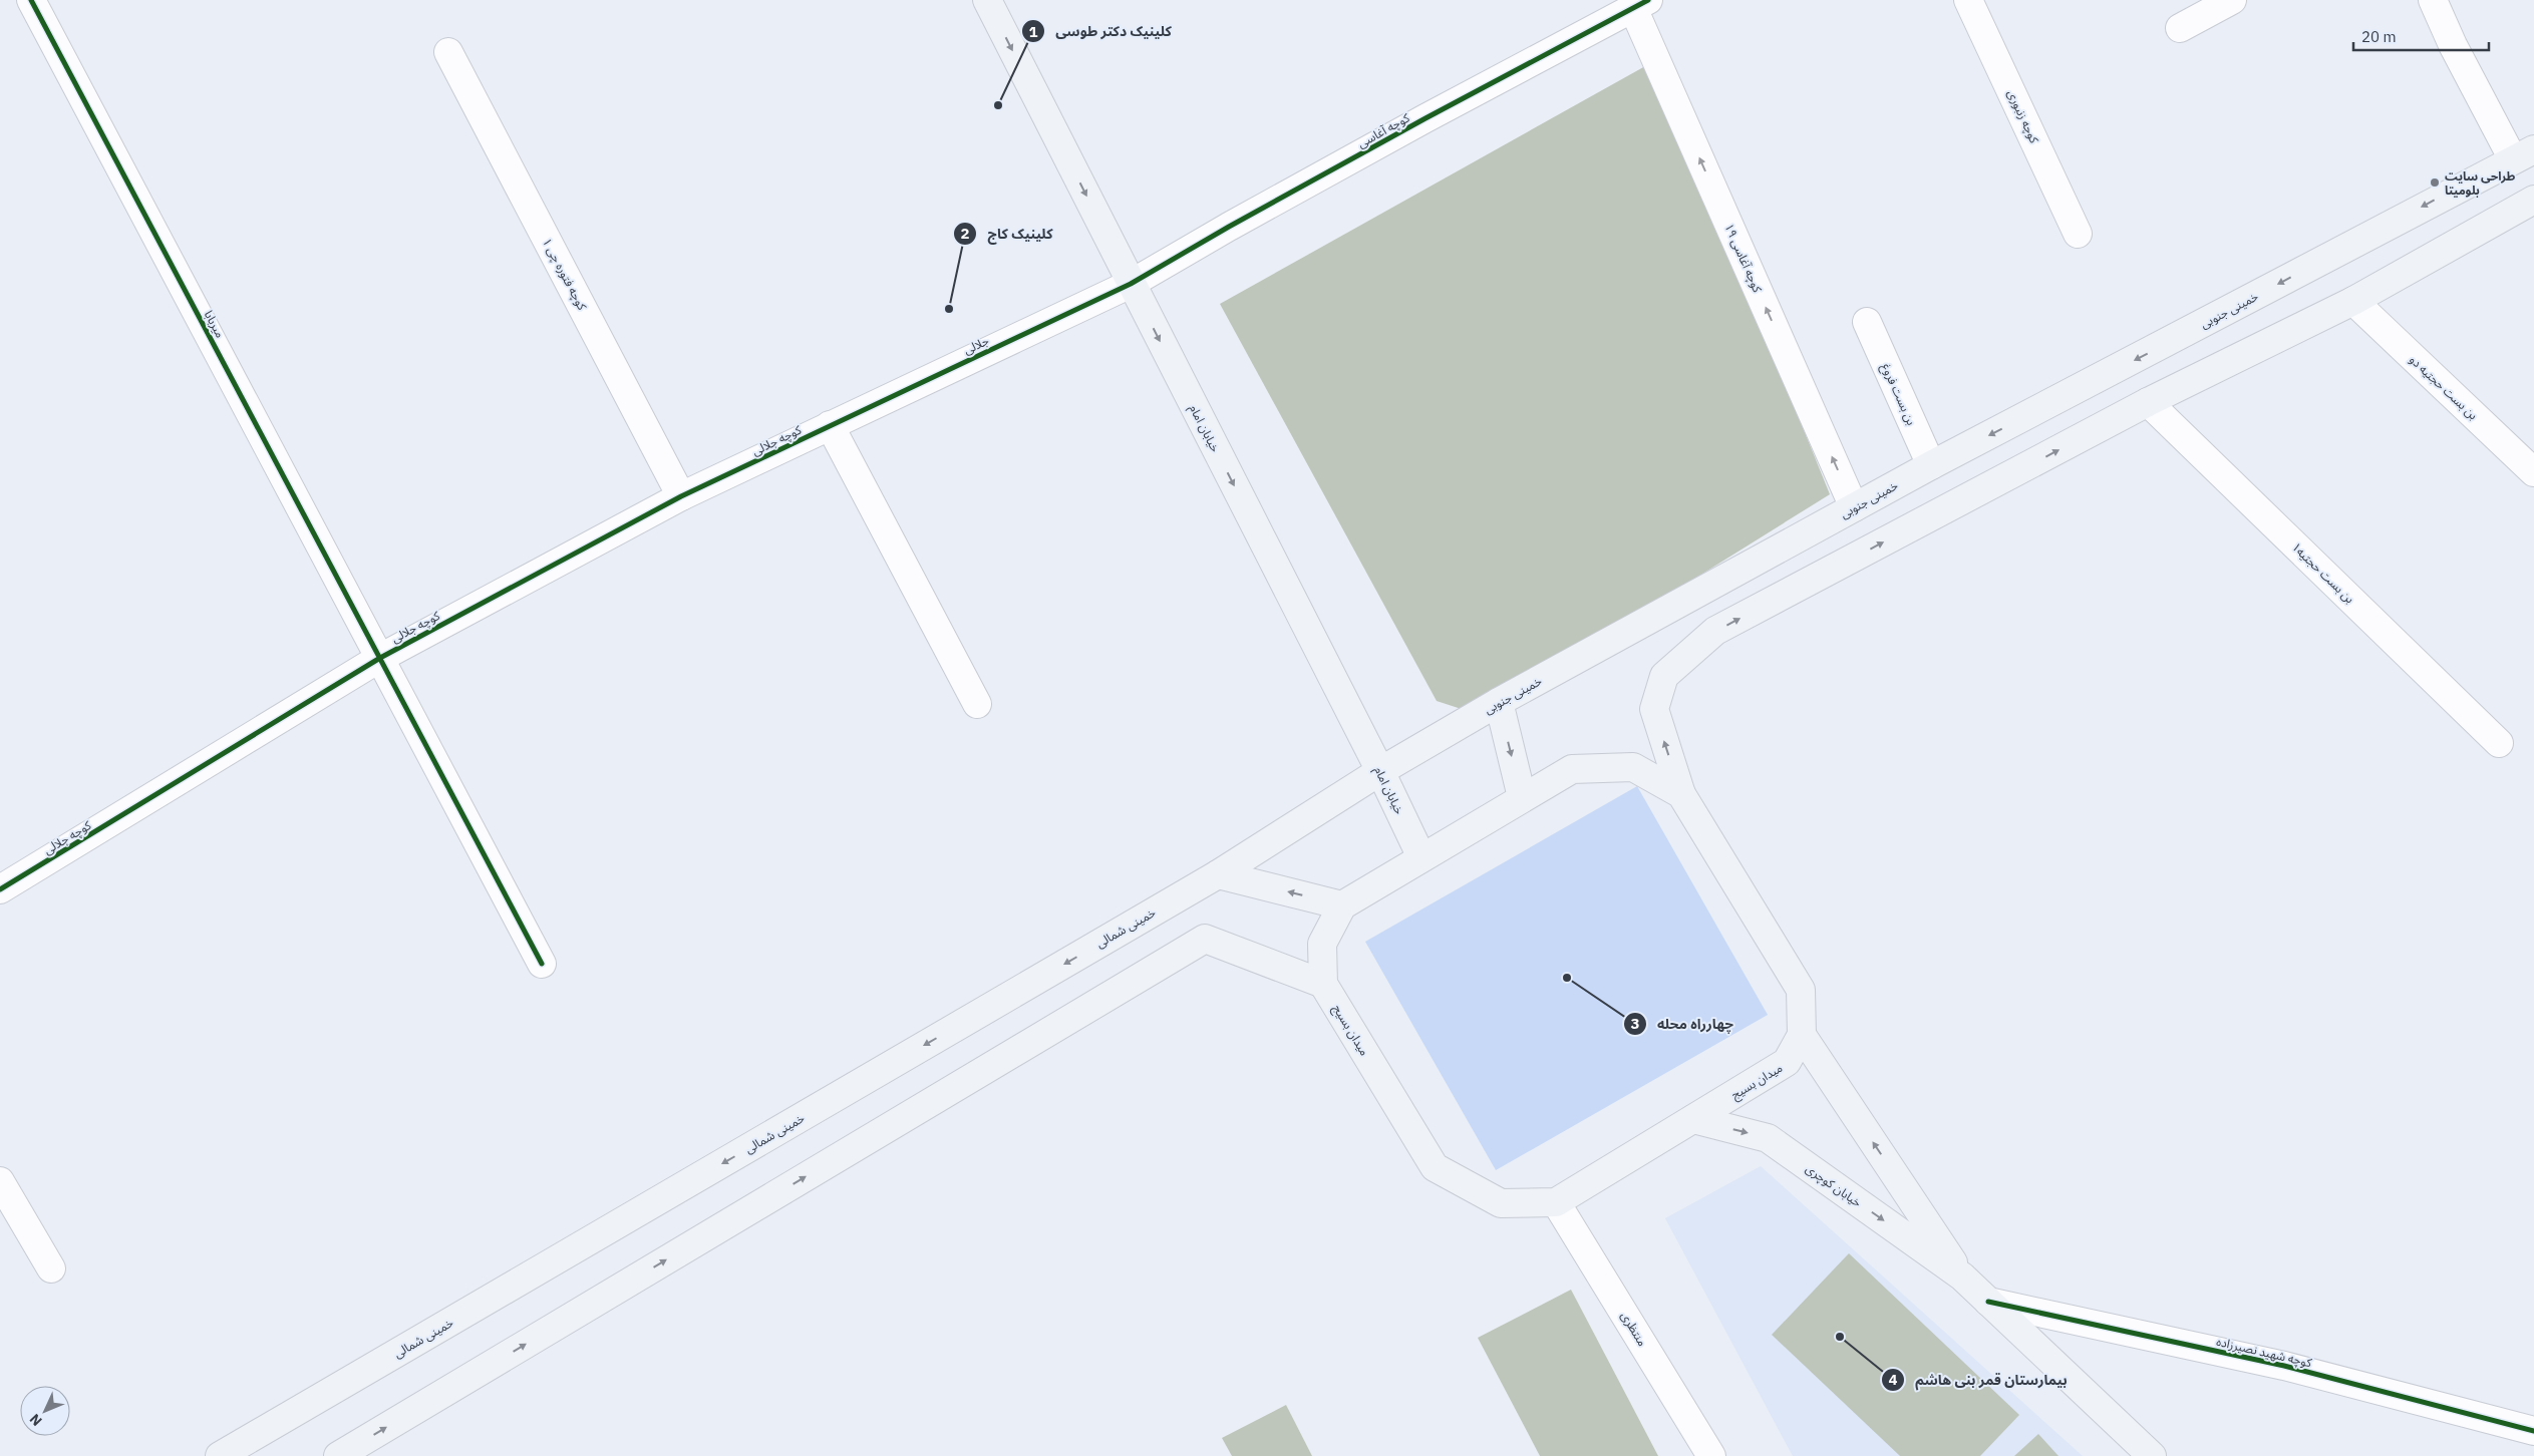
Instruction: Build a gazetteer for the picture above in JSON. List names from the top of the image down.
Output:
{
  "streets": {
    "main road": [
      "خمینی جنوبی",
      "خیابان امام",
      "خمینی شمالی",
      "میدان بسیج",
      "خیابان کوچری"
    ],
    "street": [
      "کوچه زنبوری",
      "کوچه آغاسی",
      "کوچه آغاسی ۱۹",
      "کوچه فتوره چی ۱",
      "میربابا",
      "جلالی",
      "بن بست حجتیه دو",
      "بن بست فروغ",
      "کوچه جلالی",
      "بن بست حجتیه۱",
      "منتظری",
      "کوچه شهید نصیرزاده"
    ]
  },
  "crossings": [
    ["کوچه آغاسی", "کوچه آغاسی ۱۹"],
    ["کوچه آغاسی", "جلالی"],
    ["کوچه آغاسی", "خیابان امام"],
    ["کوچه آغاسی ۱۹", "خمینی جنوبی"],
    ["کوچه فتوره چی ۱", "کوچه جلالی"],
    ["خمینی جنوبی", "بن بست فروغ"],
    ["خمینی جنوبی", "خیابان امام"],
    ["خمینی جنوبی", "خمینی شمالی"],
    ["میربابا", "کوچه جلالی"],
    ["جلالی", "خیابان امام"],
    ["جلالی", "کوچه جلالی"],
    ["خیابان امام", "میدان بسیج"],
    ["میدان بسیج", "خیابان کوچری"],
    ["میدان بسیج", "منتظری"],
    ["خیابان کوچری", "کوچه شهید نصیرزاده"]
  ],
  "one_way": ["کوچه آغاسی ۱۹", "خیابان امام"],
  "places": [
    "کلینیک دکتر طوسی",
    "طراحی سایت بلومیتا",
    "کلینیک کاج",
    "چهارراه محله",
    "بیمارستان قمر بنی هاشم"
  ],
  "scale_bar": "20 m",
  "north": "bottom left"
}
